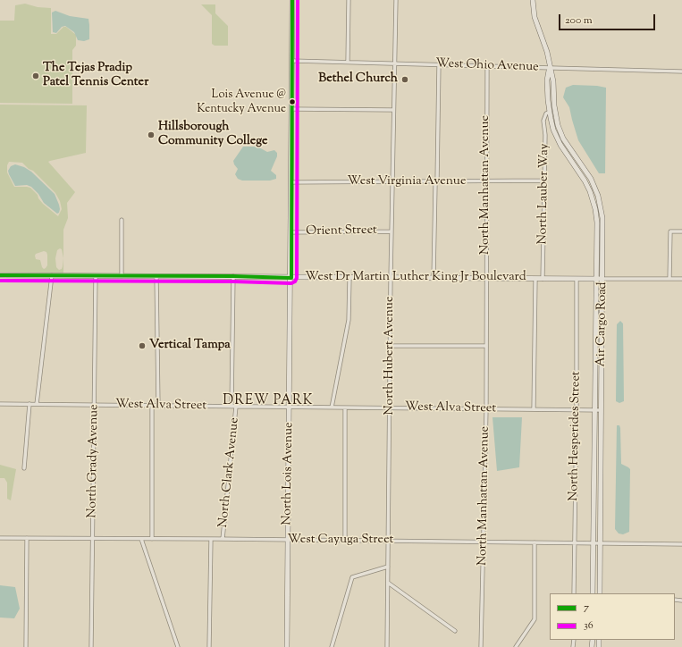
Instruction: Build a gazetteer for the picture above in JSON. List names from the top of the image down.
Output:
{
  "streets": {
    "street": [
      "West Ohio Avenue",
      "West Virginia Avenue",
      "North Manhattan Avenue",
      "North Lauber Way",
      "Orient Street",
      "West Dr Martin Luther King Jr Boulevard",
      "Air Cargo Road",
      "North Hubert Avenue",
      "West Alva Street",
      "North Hesperides Street",
      "North Grady Avenue",
      "North Clark Avenue",
      "North Lois Avenue",
      "West Cayuga Street"
    ]
  },
  "crossings": [
    ["West Ohio Avenue", "North Manhattan Avenue"],
    ["West Ohio Avenue", "Air Cargo Road"],
    ["West Ohio Avenue", "North Hubert Avenue"],
    ["West Ohio Avenue", "North Lois Avenue"],
    ["West Virginia Avenue", "North Manhattan Avenue"],
    ["West Virginia Avenue", "North Lauber Way"],
    ["West Virginia Avenue", "North Hubert Avenue"],
    ["West Virginia Avenue", "North Lois Avenue"],
    ["North Manhattan Avenue", "West Dr Martin Luther King Jr Boulevard"],
    ["North Manhattan Avenue", "West Alva Street"],
    ["North Manhattan Avenue", "West Cayuga Street"],
    ["North Lauber Way", "West Dr Martin Luther King Jr Boulevard"],
    ["North Lauber Way", "Air Cargo Road"],
    ["Orient Street", "North Hubert Avenue"],
    ["Orient Street", "North Lois Avenue"],
    ["West Dr Martin Luther King Jr Boulevard", "Air Cargo Road"],
    ["West Dr Martin Luther King Jr Boulevard", "North Hubert Avenue"],
    ["West Dr Martin Luther King Jr Boulevard", "North Hesperides Street"],
    ["West Dr Martin Luther King Jr Boulevard", "North Grady Avenue"],
    ["West Dr Martin Luther King Jr Boulevard", "North Clark Avenue"],
    ["West Dr Martin Luther King Jr Boulevard", "North Lois Avenue"],
    ["Air Cargo Road", "West Alva Street"],
    ["Air Cargo Road", "West Cayuga Street"],
    ["North Hubert Avenue", "West Alva Street"],
    ["North Hubert Avenue", "West Cayuga Street"],
    ["West Alva Street", "North Hesperides Street"],
    ["West Alva Street", "North Grady Avenue"],
    ["West Alva Street", "North Clark Avenue"],
    ["West Alva Street", "North Lois Avenue"],
    ["North Hesperides Street", "West Cayuga Street"],
    ["North Grady Avenue", "West Cayuga Street"],
    ["North Clark Avenue", "West Cayuga Street"],
    ["North Lois Avenue", "West Cayuga Street"]
  ],
  "districts": ["DREW PARK"],
  "places": [
    "The Tejas Pradip Patel Tennis Center",
    "Bethel Church",
    "Lois Avenue @ Kentucky Avenue",
    "Hillsborough Community College",
    "Vertical Tampa"
  ],
  "lines": ["transit line 7", "transit line 36"],
  "legend": ["7", "36"],
  "scale_bar": "200 m"
}
